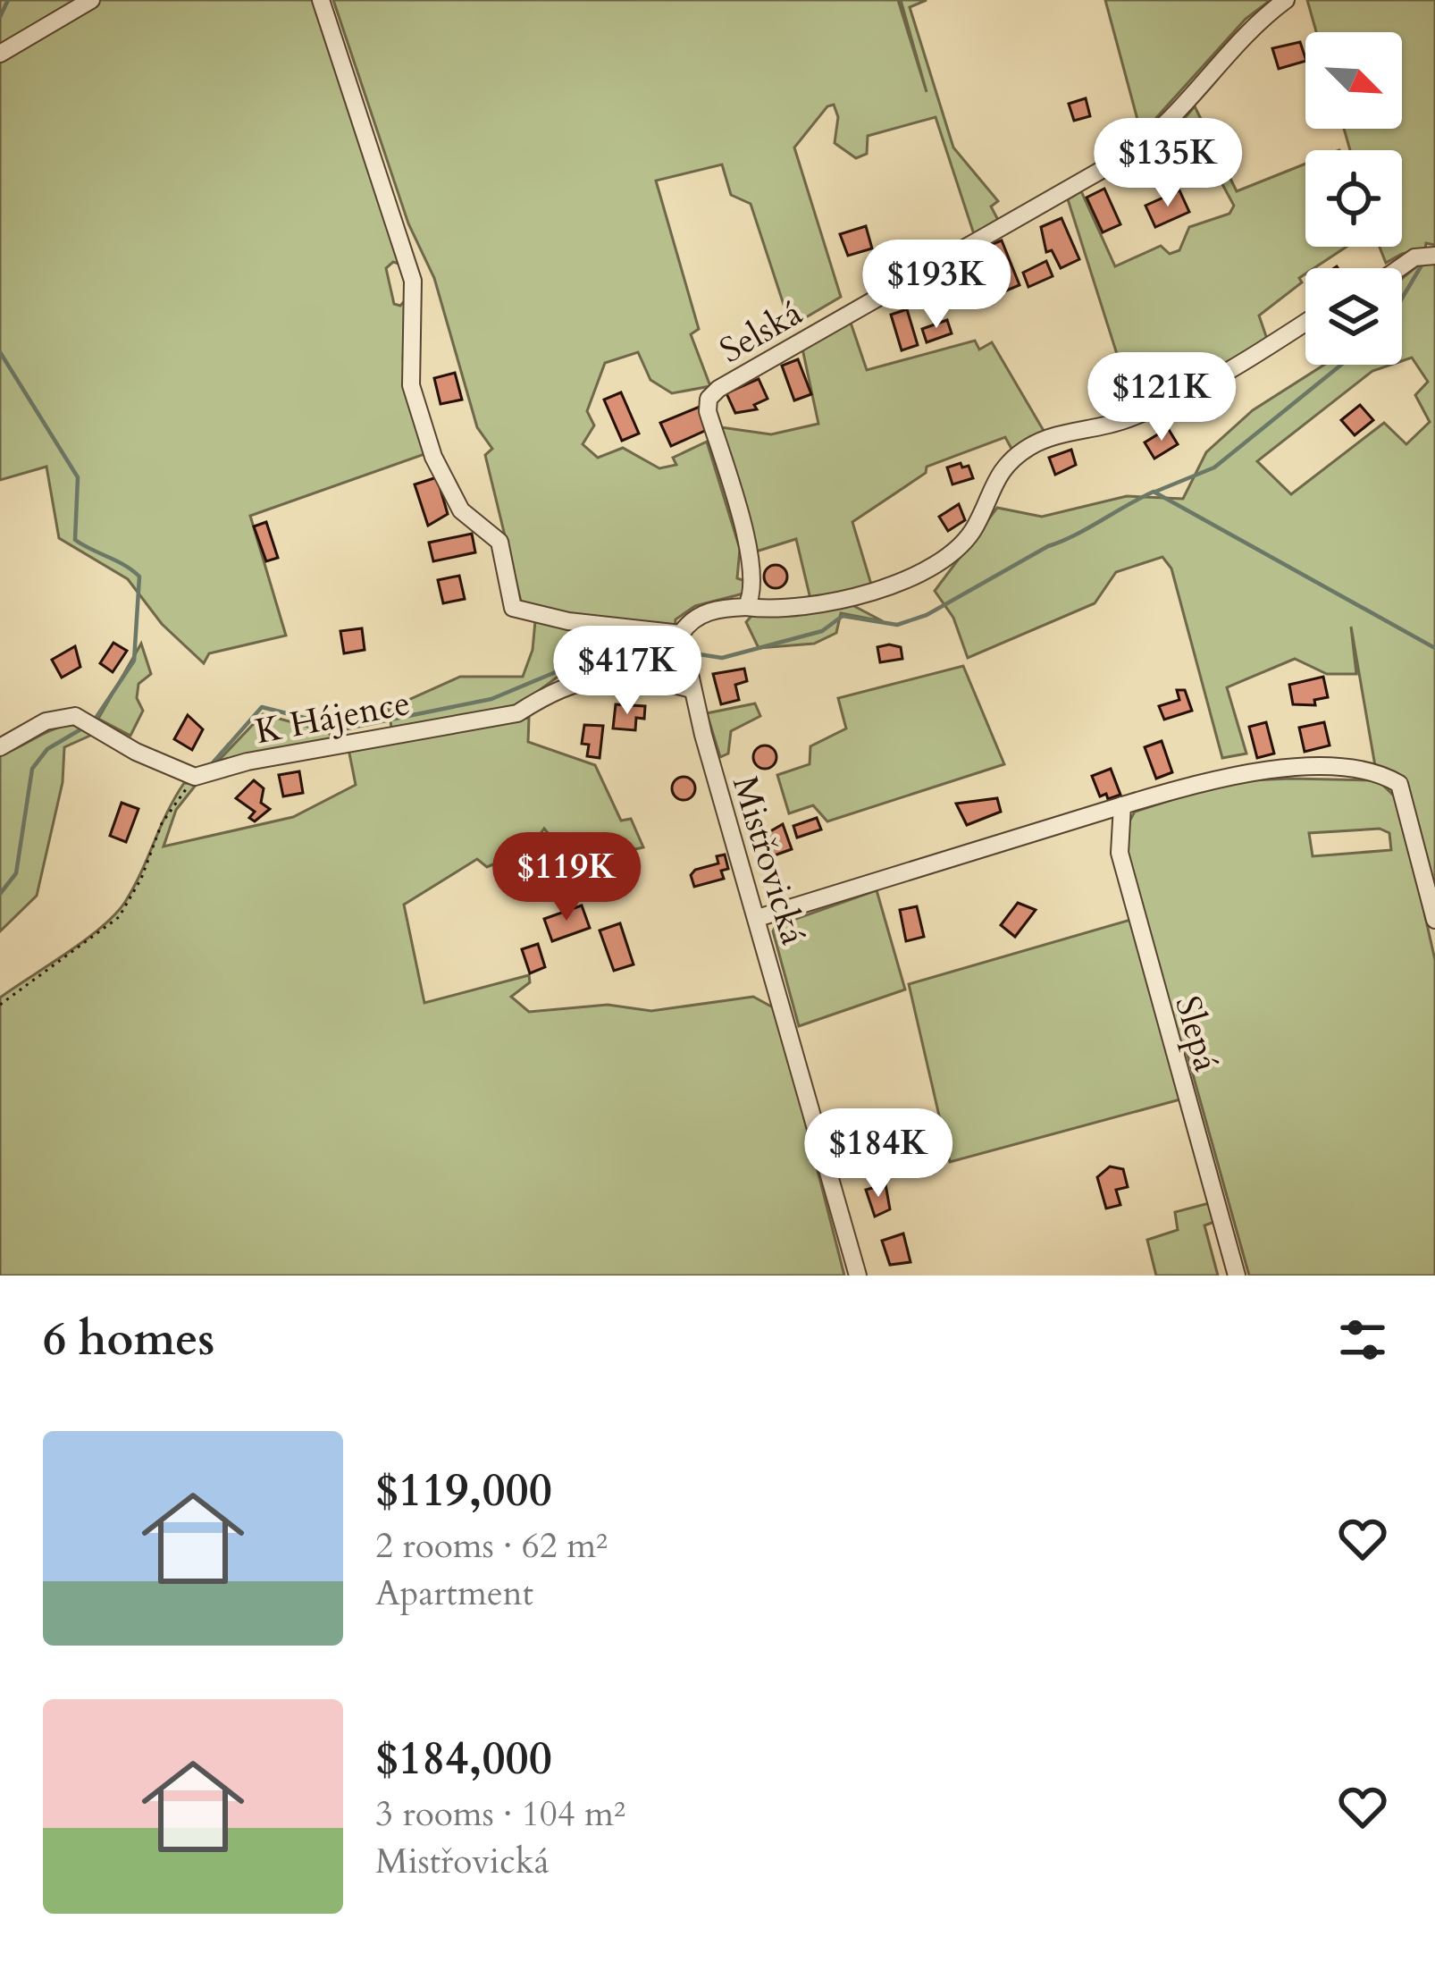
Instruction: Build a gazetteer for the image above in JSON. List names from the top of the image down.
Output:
{
  "streets": {
    "street": [
      "Selská",
      "K Hájence",
      "Mistřovická",
      "Slepá"
    ]
  },
  "crossings": [
    ["K Hájence", "Mistřovická"]
  ],
  "north": "bottom right",
  "page": {
    "price": [
      "$135K",
      "$193K",
      "$121K",
      "$417K",
      "$119K",
      "$184K"
    ],
    "heading": "6 homes",
    "list": [
      {
        "name": "$119,000",
        "note": "2 rooms · 62 m² · Apartment"
      },
      {
        "name": "$184,000",
        "note": "3 rooms · 104 m² · Mistřovická"
      }
    ]
  }
}
